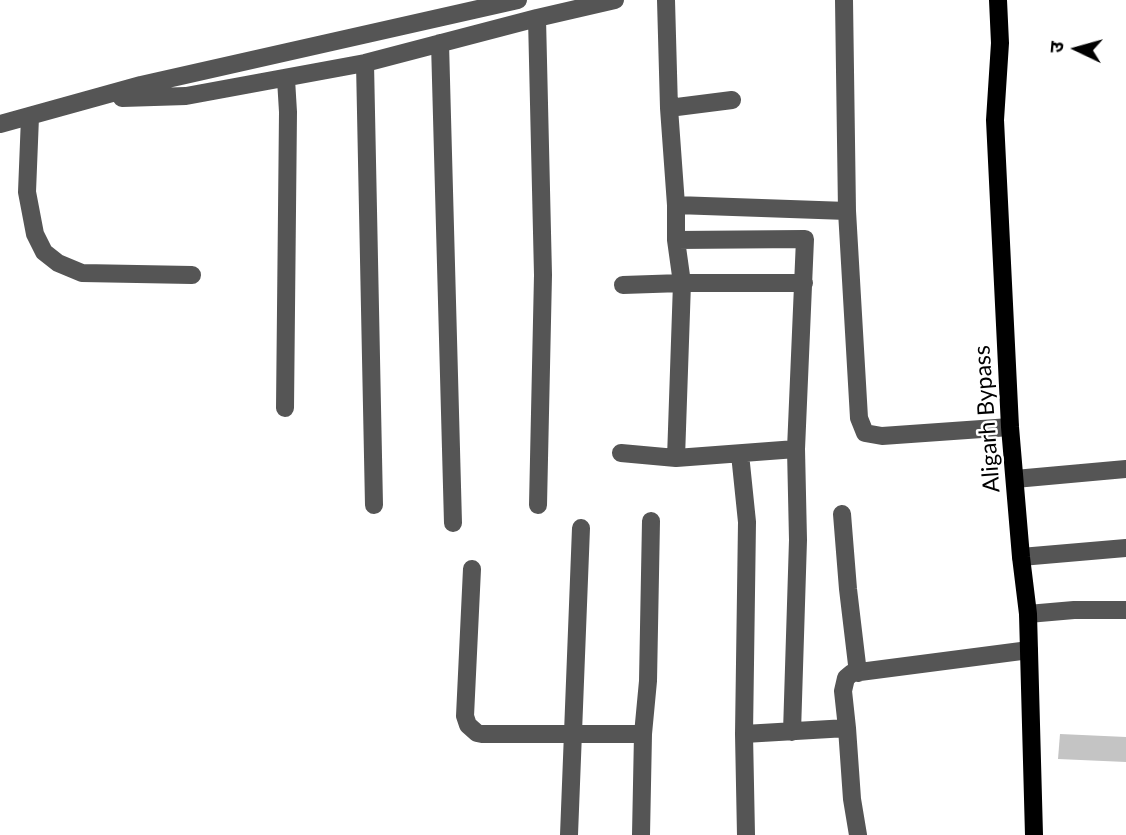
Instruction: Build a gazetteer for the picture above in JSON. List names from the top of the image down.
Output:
{
  "streets": {
    "main road": ["Aligarh Bypass"]
  },
  "north": "left"
}
